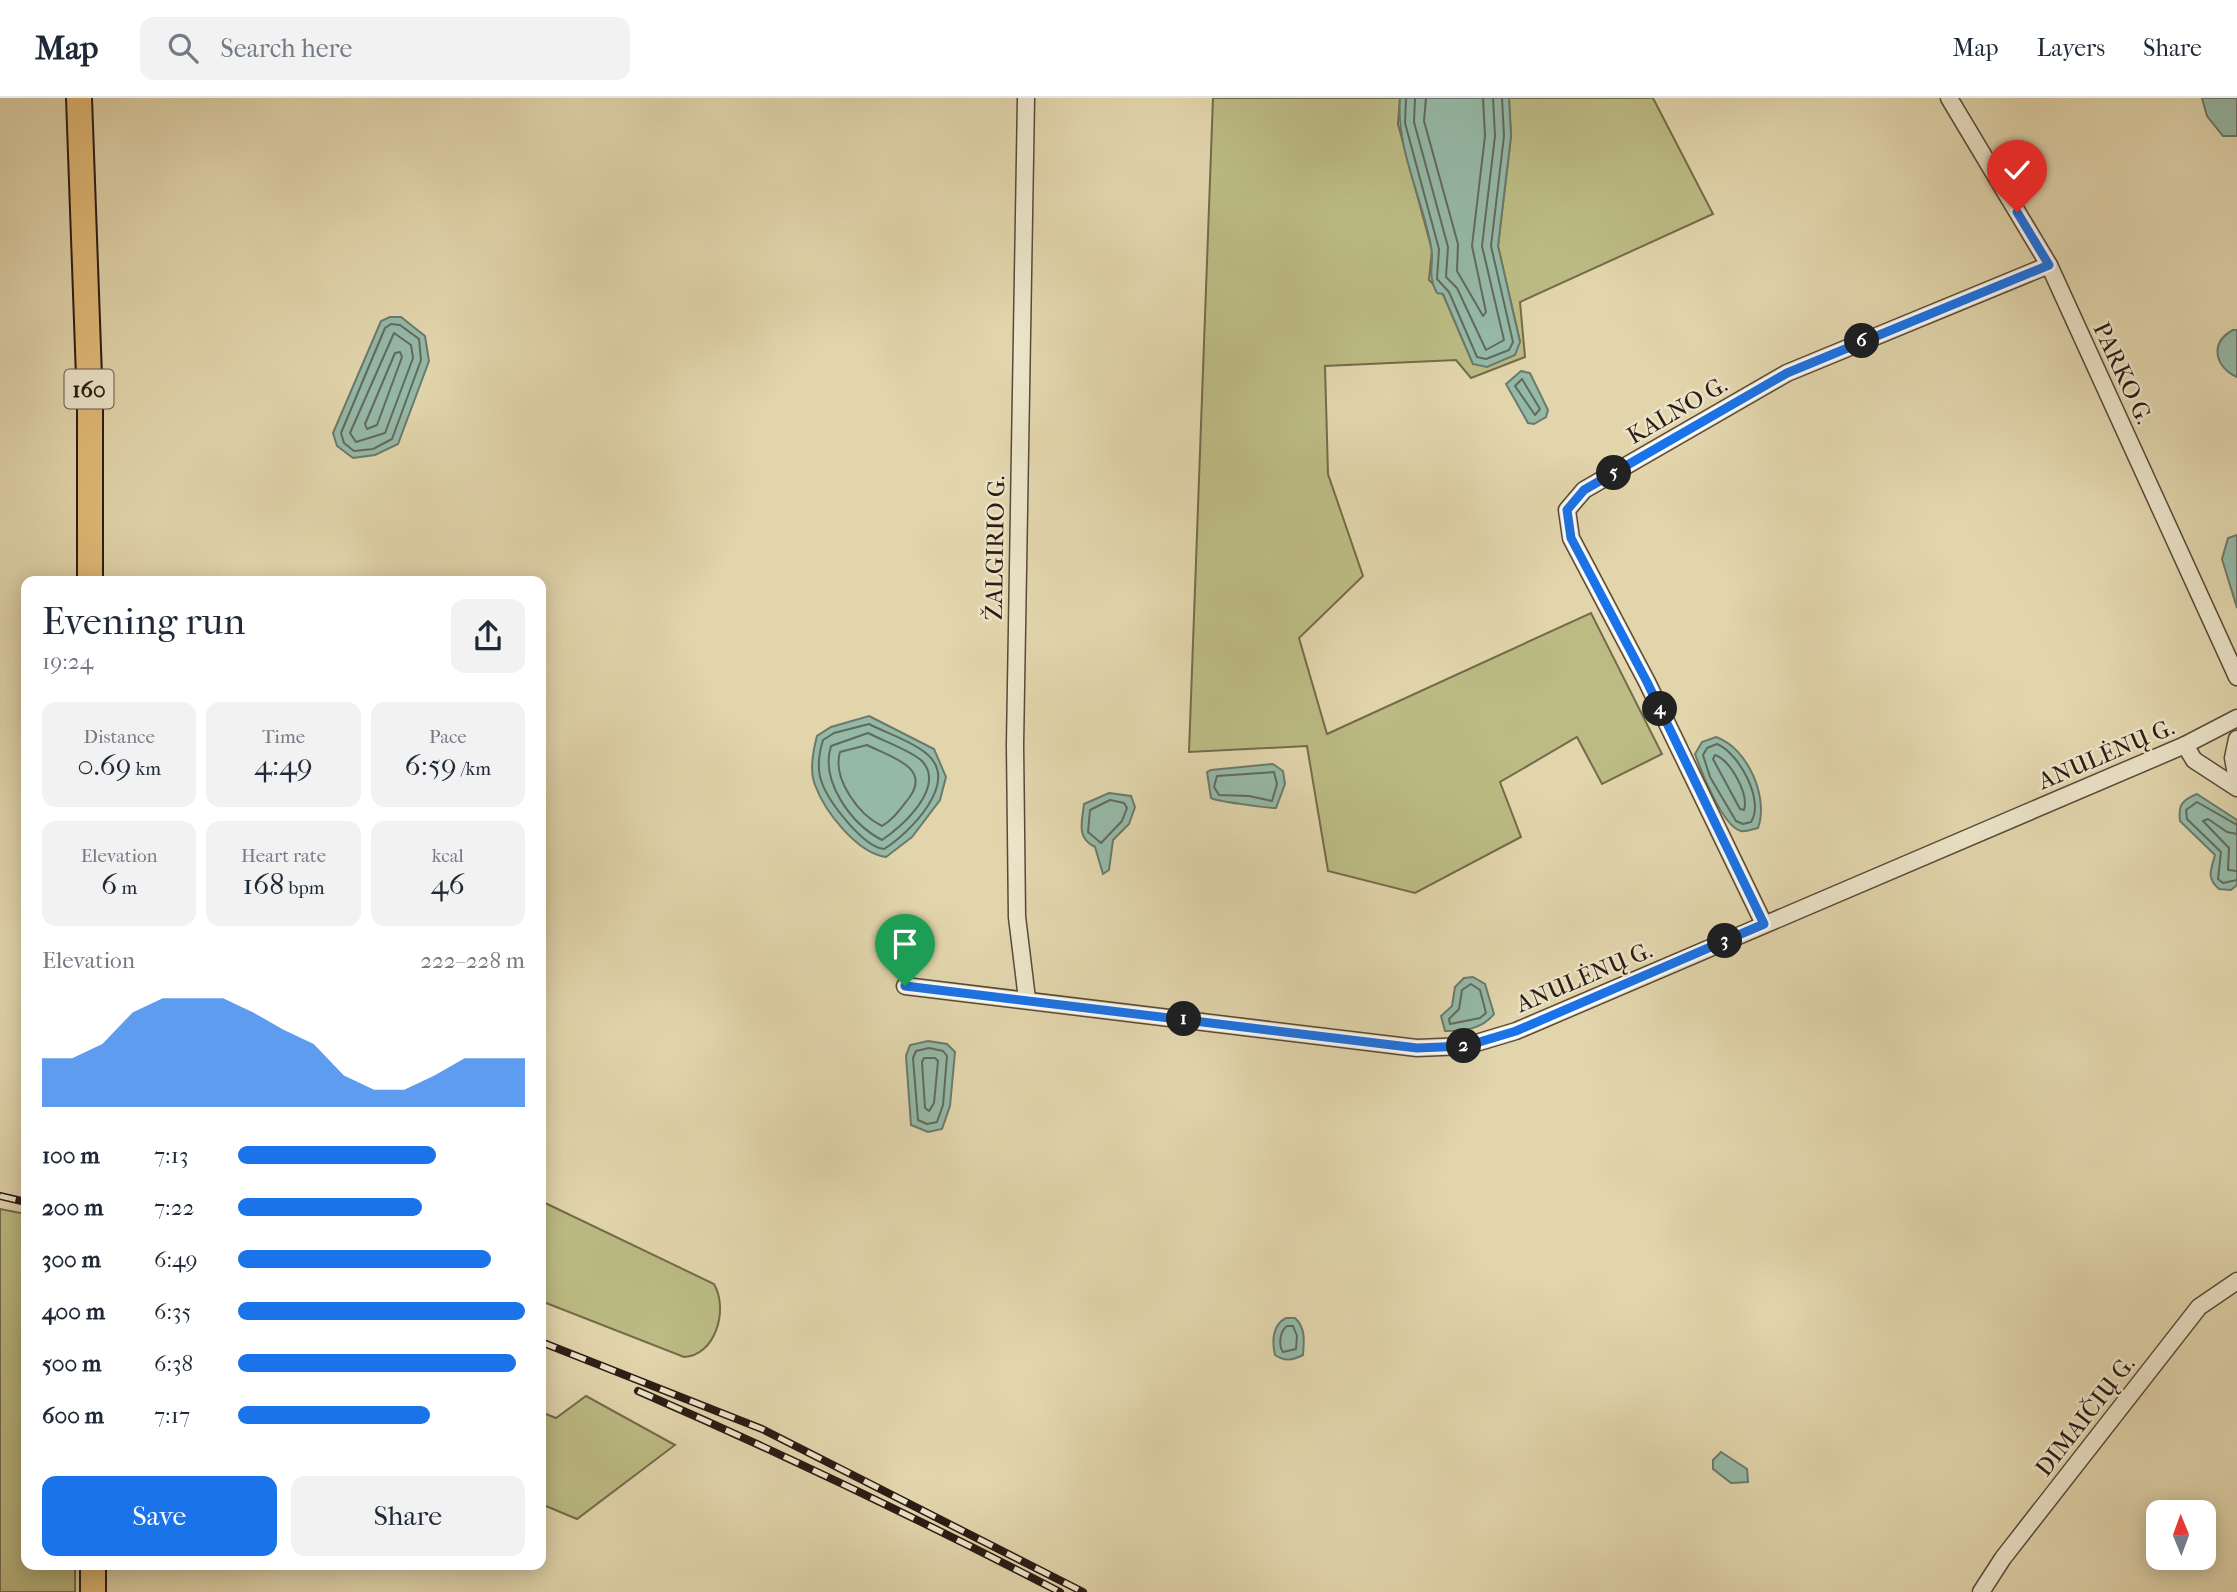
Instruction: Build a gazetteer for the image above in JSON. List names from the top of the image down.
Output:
{
  "streets": {
    "main road": ["160"],
    "street": [
      "PARKO G.",
      "KALNO G.",
      "ŽALGIRIO G.",
      "ANULĖNŲ G.",
      "DIMAIČIŲ G."
    ]
  },
  "crossings": [
    ["PARKO G.", "KALNO G."],
    ["KALNO G.", "ANULĖNŲ G."],
    ["ŽALGIRIO G.", "ANULĖNŲ G."]
  ],
  "north": "top",
  "page": {
    "header": "Map",
    "search": "Search here",
    "nav": ["Map", "Layers", "Share"],
    "pins": [
      "6",
      "5",
      "4",
      "3",
      "1",
      "2"
    ],
    "heading": ["Evening run", "19:24"],
    "stats": [
      ["Distance", "0.69 km"],
      ["Time", "4:49"],
      ["Pace", "6:59 /km"],
      ["Elevation", "6 m"],
      ["Heart rate", "168 bpm"],
      ["kcal", "46"]
    ],
    "chart": ["Elevation", "222–228 m"],
    "list": [
      {
        "name": "100 m",
        "note": "7:13"
      },
      {
        "name": "200 m",
        "note": "7:22"
      },
      {
        "name": "300 m",
        "note": "6:49"
      },
      {
        "name": "400 m",
        "note": "6:35"
      },
      {
        "name": "500 m",
        "note": "6:38"
      },
      {
        "name": "600 m",
        "note": "7:17"
      }
    ],
    "buttons": ["Save", "Share"]
  }
}
